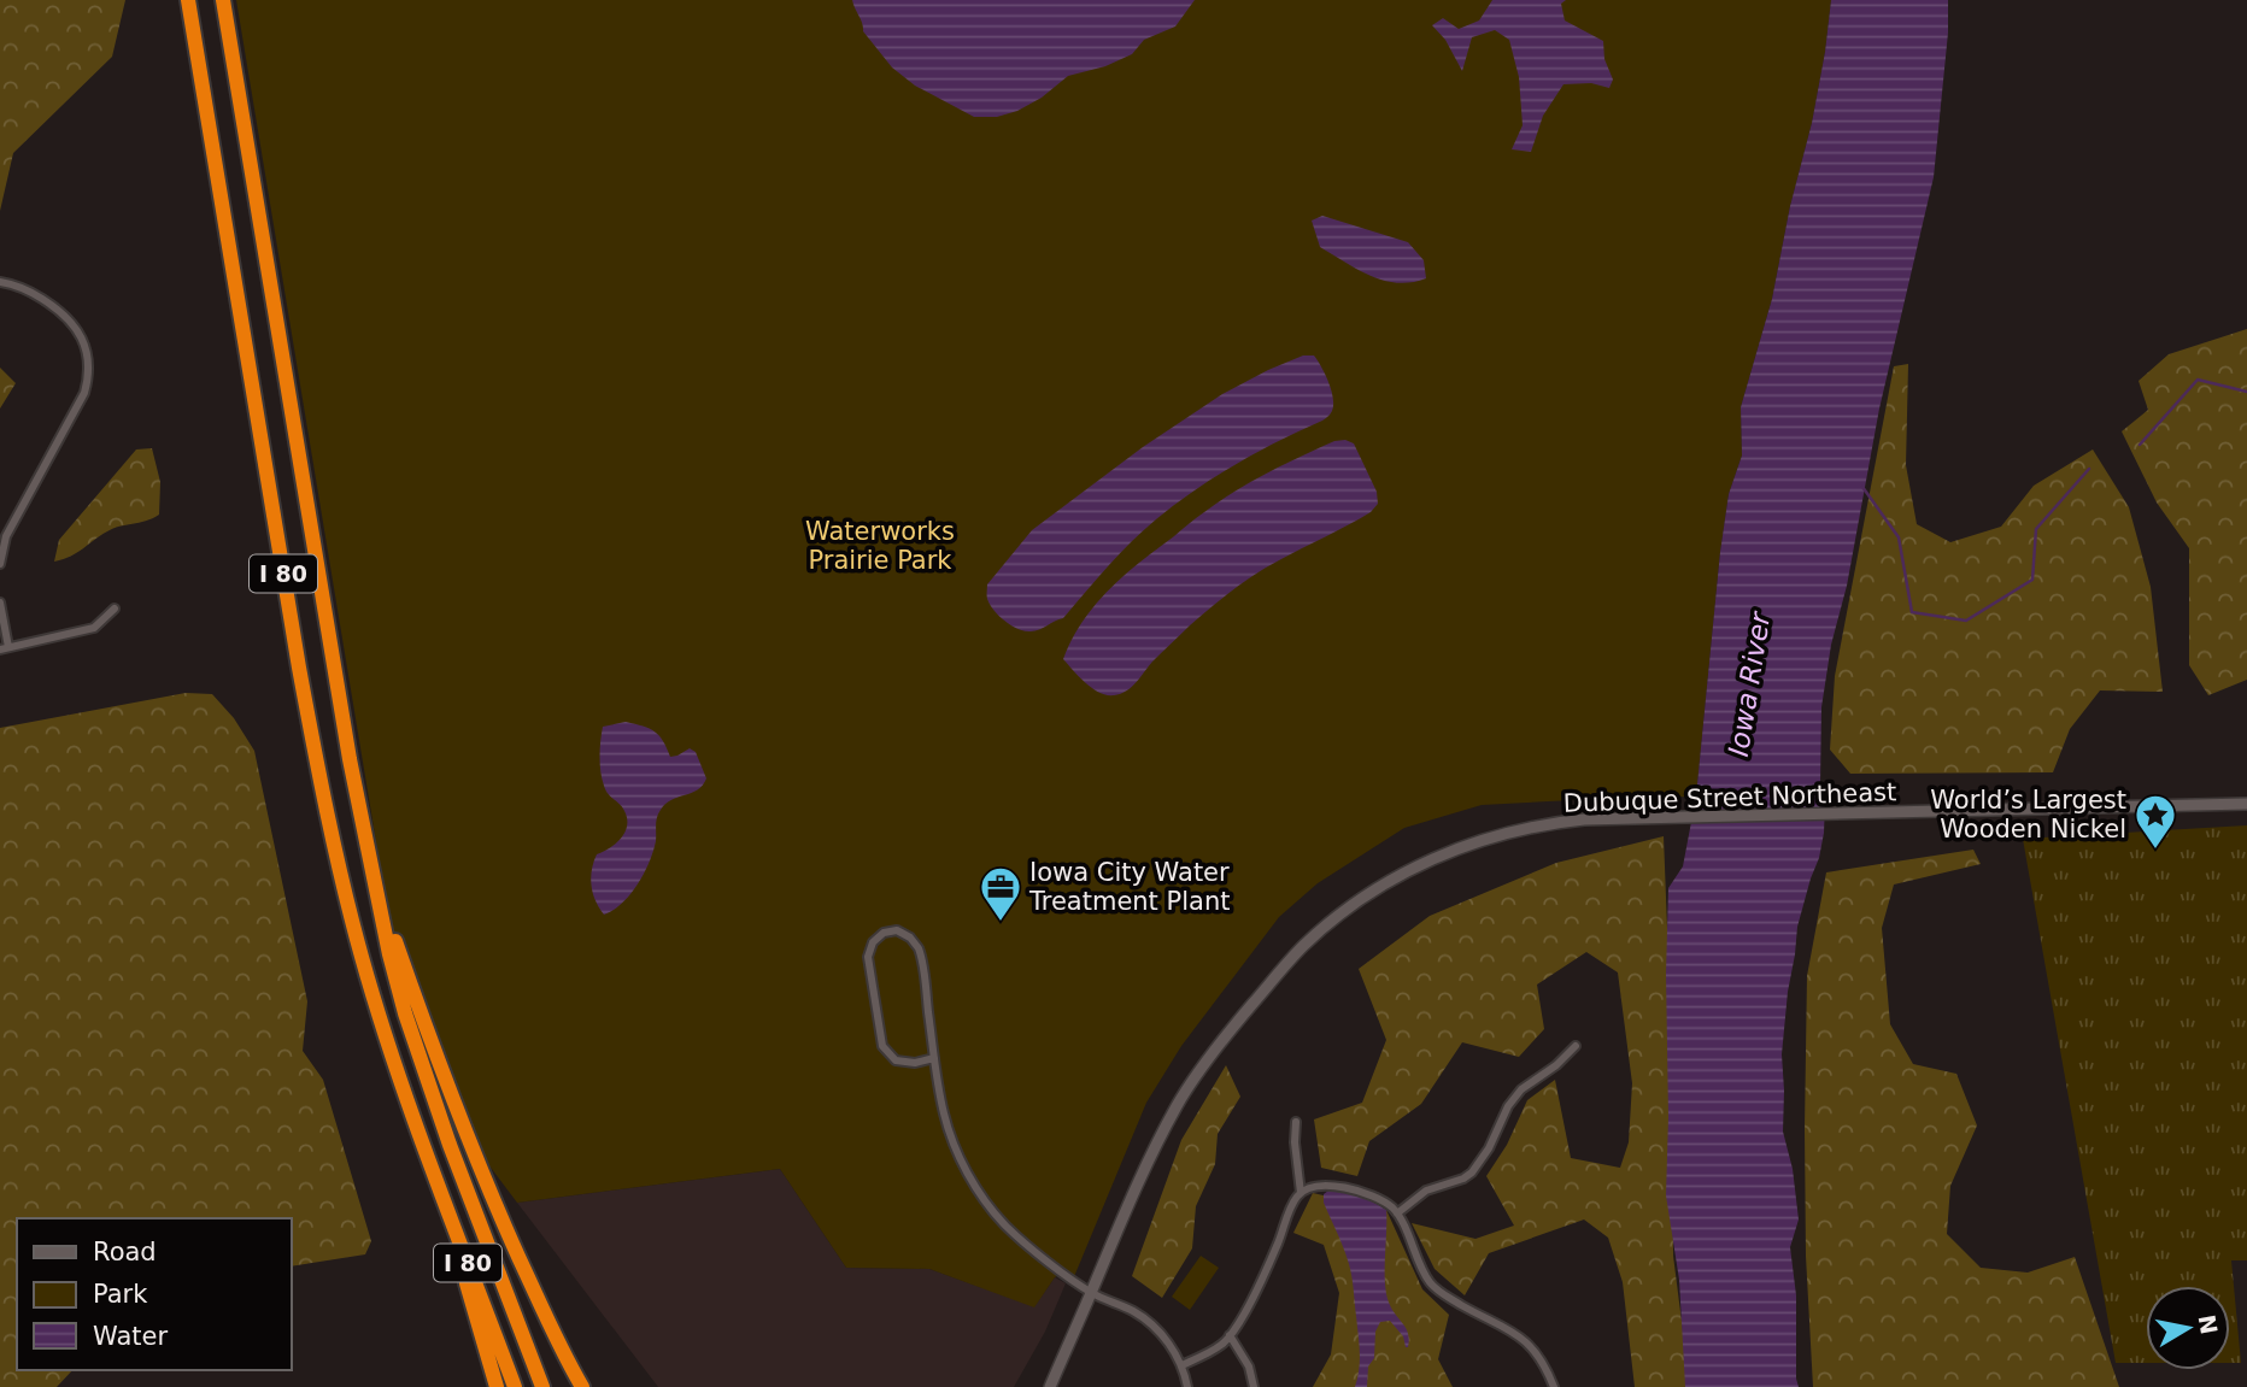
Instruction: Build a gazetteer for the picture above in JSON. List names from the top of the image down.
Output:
{
  "streets": {
    "highway": ["I 80"],
    "main road": ["Dubuque Street Northeast"]
  },
  "water": ["Iowa River"],
  "parks": ["Waterworks Prairie Park"],
  "places": {
    "place": ["World’s Largest Wooden Nickel"],
    "office": ["Iowa City Water Treatment Plant"]
  },
  "legend": ["Road", "Park", "Water"],
  "north": "right"
}
